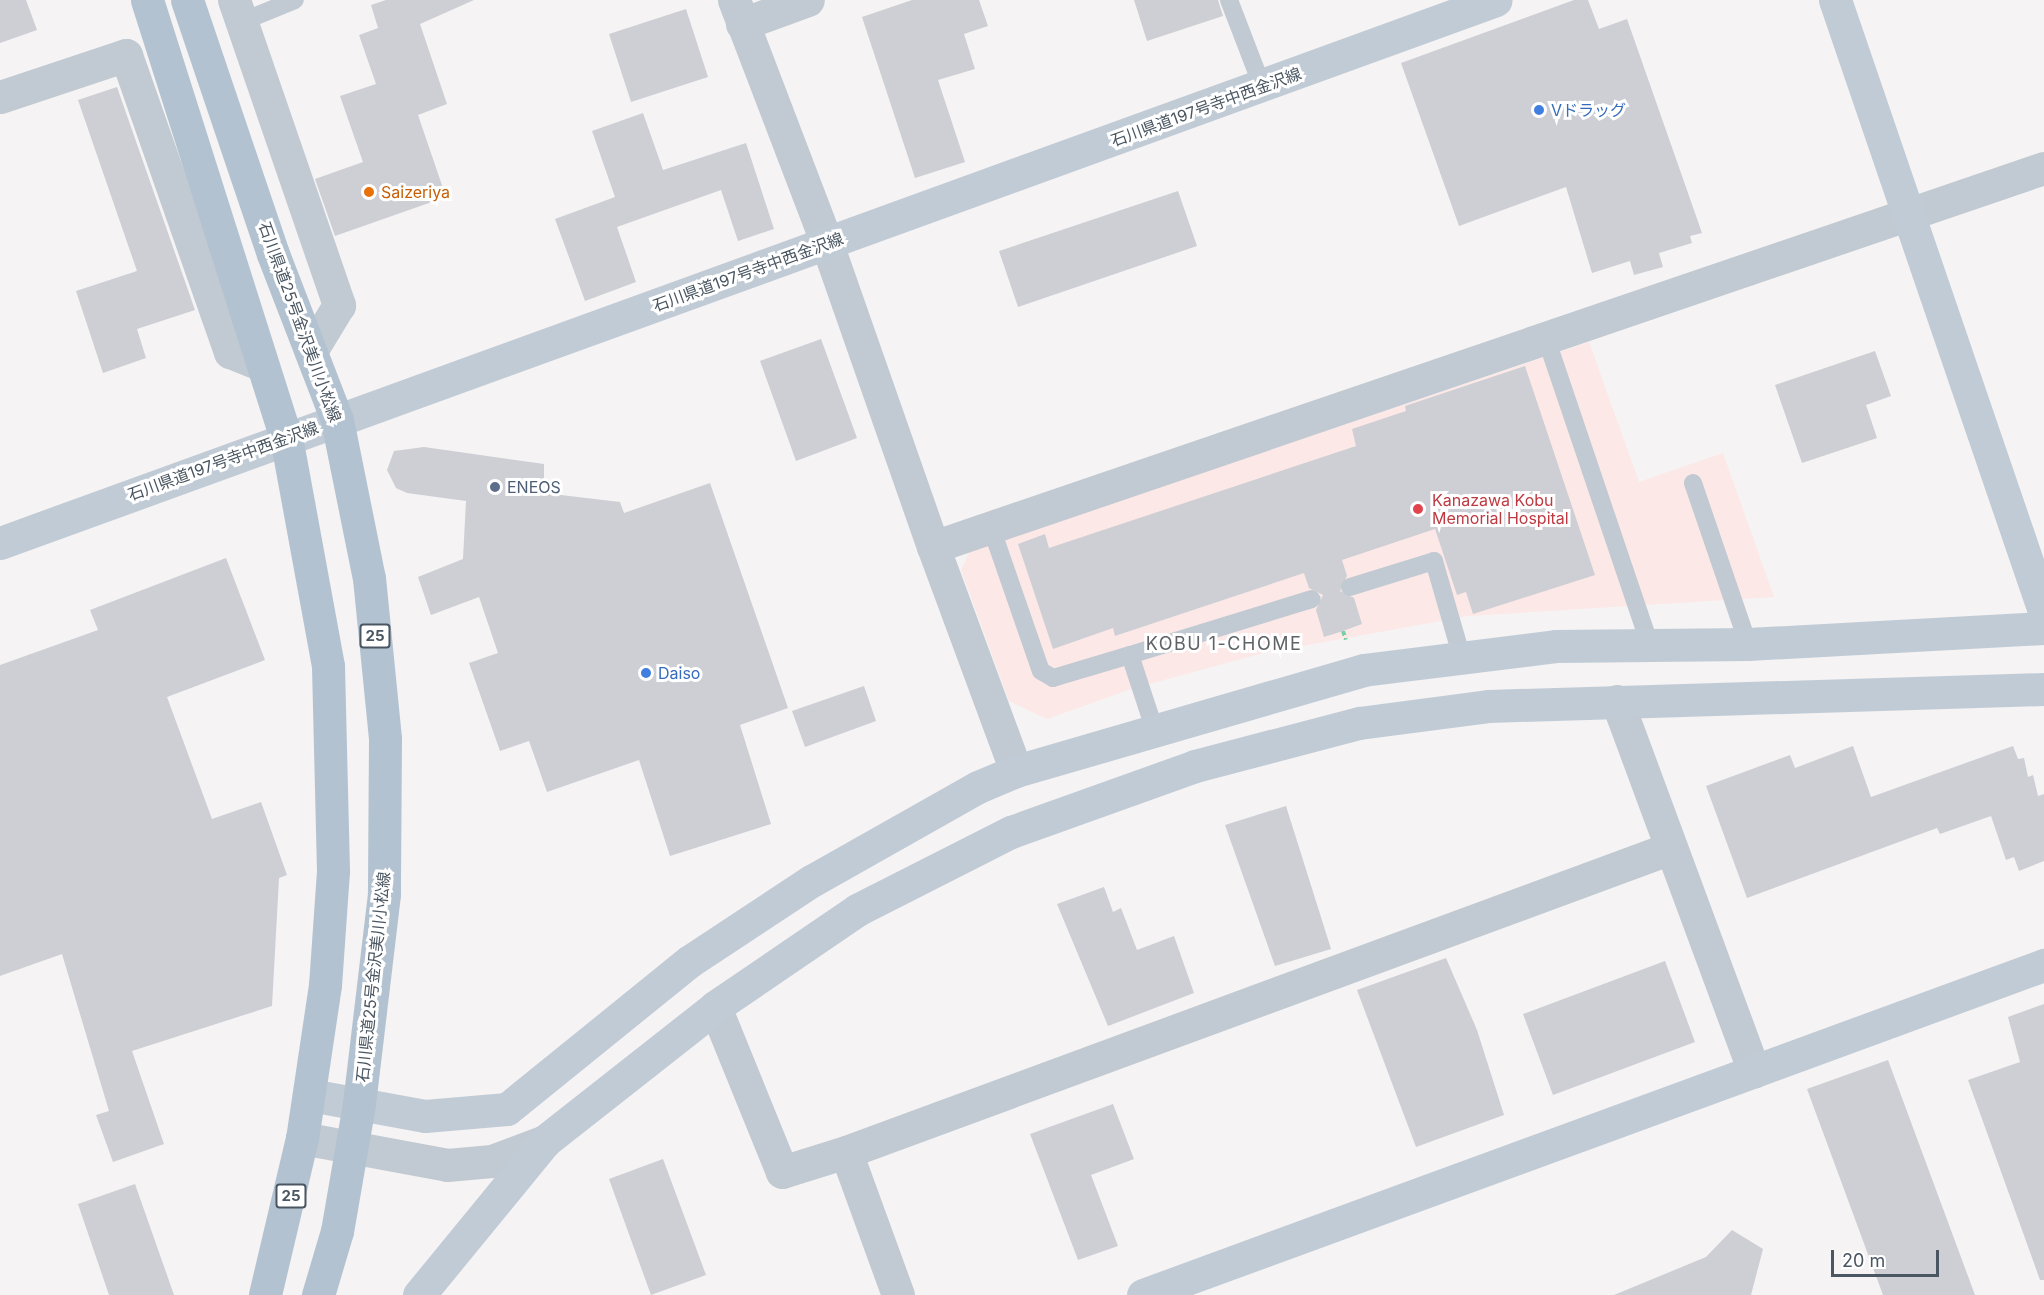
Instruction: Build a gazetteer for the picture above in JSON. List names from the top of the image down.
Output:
{
  "streets": {
    "main road": ["石川県道25号金沢美川小松線", "25"],
    "street": ["石川県道197号寺中西金沢線"]
  },
  "crossings": [
    ["石川県道197号寺中西金沢線", "石川県道25号金沢美川小松線"],
    ["石川県道197号寺中西金沢線", "25"]
  ],
  "districts": ["KOBU 1-CHOME"],
  "places": [
    "Vドラッグ",
    "Saizeriya",
    "ENEOS",
    "Kanazawa Kobu Memorial Hospital",
    "Daiso"
  ],
  "scale_bar": "20 m"
}
